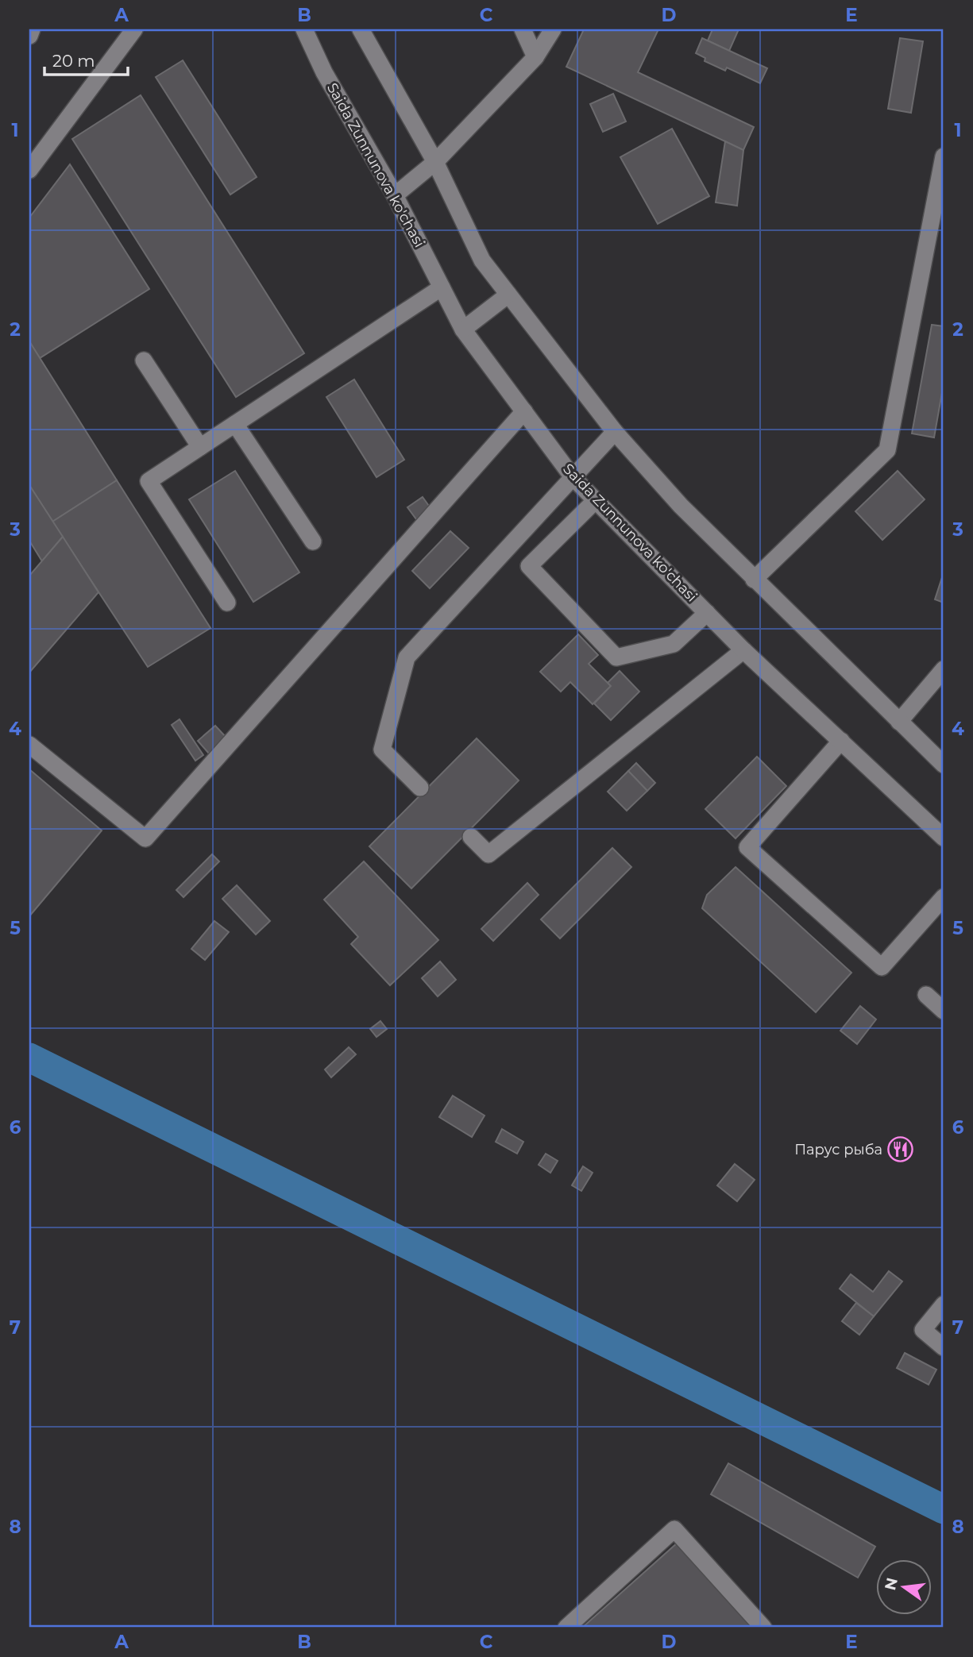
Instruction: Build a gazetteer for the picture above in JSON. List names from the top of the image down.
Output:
{
  "streets": {
    "main road": ["Saida Zunnunova ko'chasi"]
  },
  "places": {
    "restaurant": ["Парус рыба"]
  },
  "scale_bar": "20 m",
  "north": "left",
  "grid": {
    "columns": [
      "A",
      "B",
      "C",
      "D",
      "E"
    ],
    "rows": [
      "1",
      "2",
      "3",
      "4",
      "5",
      "6",
      "7",
      "8"
    ]
  }
}
